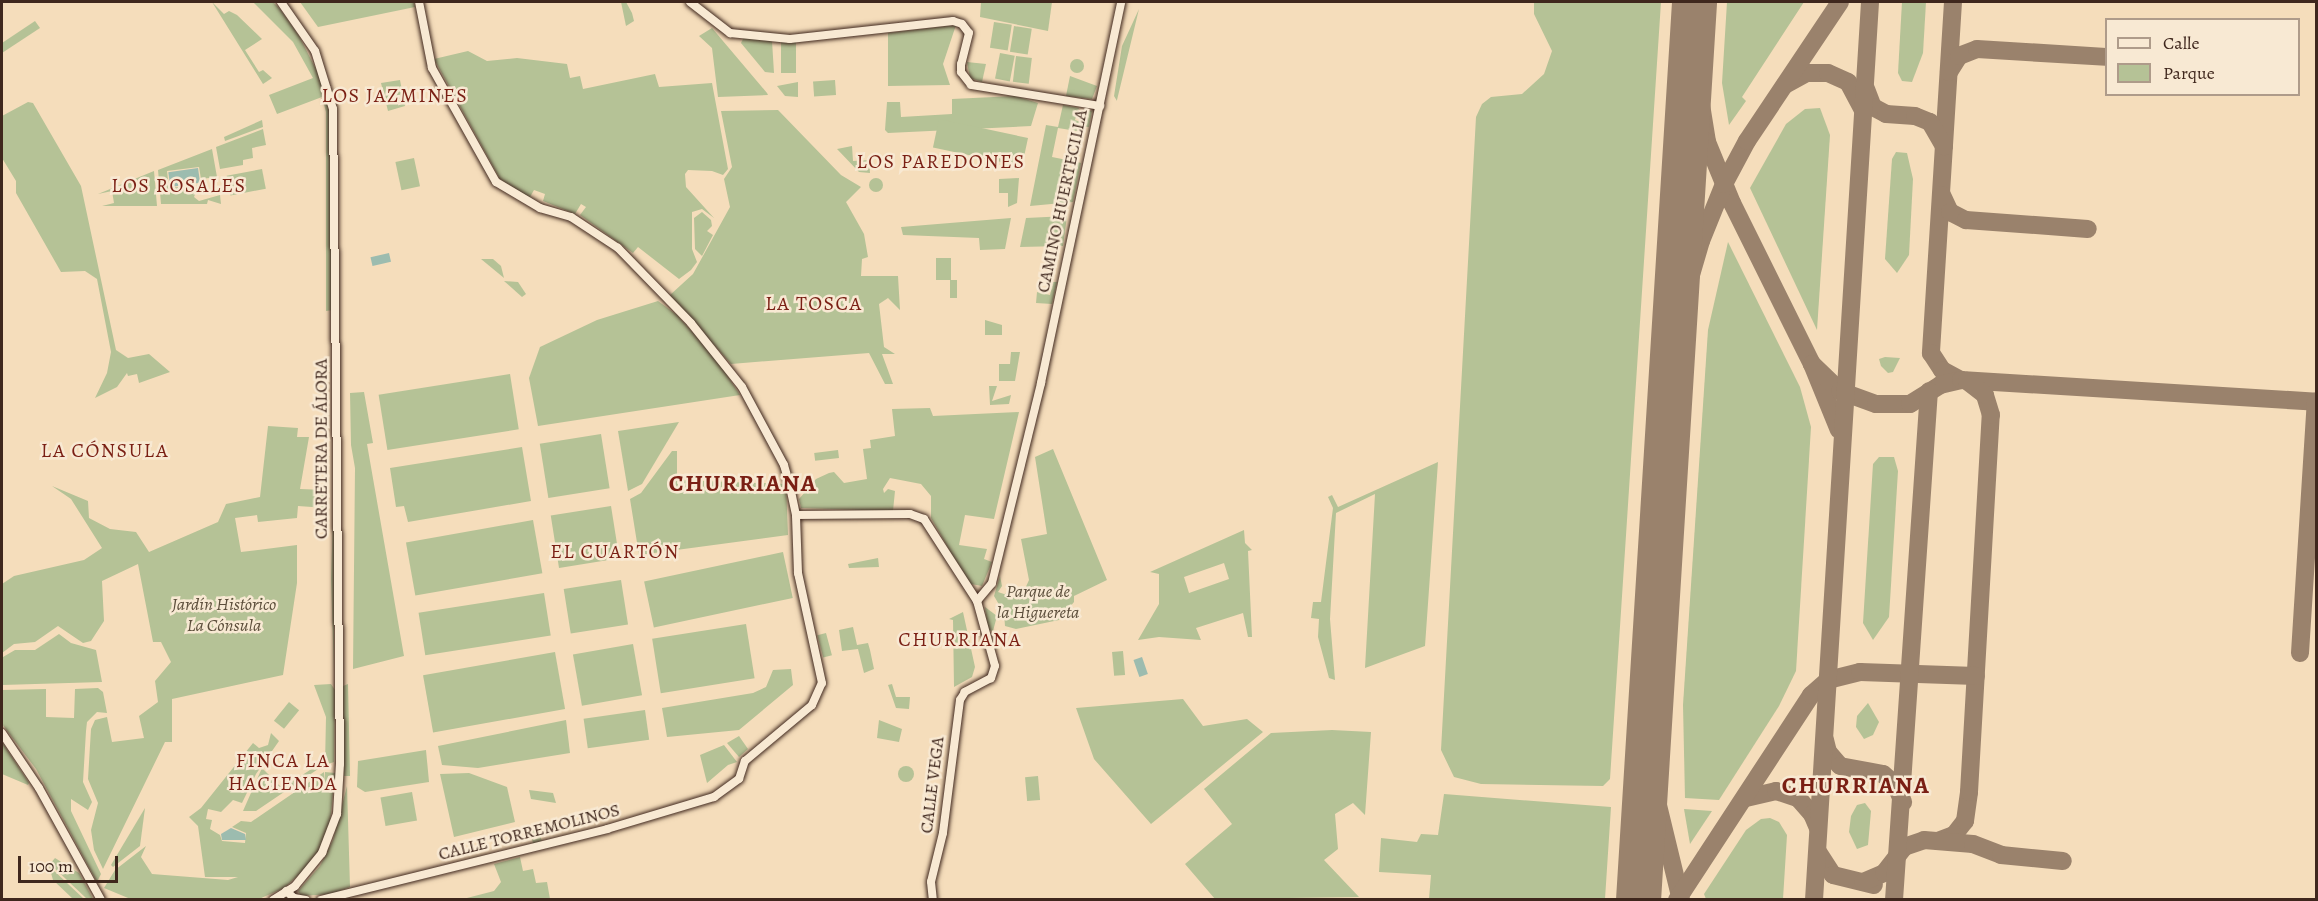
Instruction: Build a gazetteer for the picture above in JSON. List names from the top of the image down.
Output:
{
  "streets": {
    "street": [
      "CAMINO HUERTECILLA",
      "CARRETERA DE ÁLORA",
      "CALLE VEGA",
      "CALLE TORREMOLINOS"
    ]
  },
  "crossings": [
    ["CAMINO HUERTECILLA", "CALLE VEGA"]
  ],
  "districts": [
    "LOS JAZMINES",
    "LOS PAREDONES",
    "LOS ROSALES",
    "LA TOSCA",
    "LA CÓNSULA",
    "CHURRIANA",
    "EL CUARTÓN",
    "CHURRIANA",
    "FINCA LA HACIENDA",
    "CHURRIANA"
  ],
  "parks": ["Parque de la Higuereta", "Jardín Histórico La Cónsula"],
  "legend": ["Calle", "Parque"],
  "scale_bar": "100 m"
}
